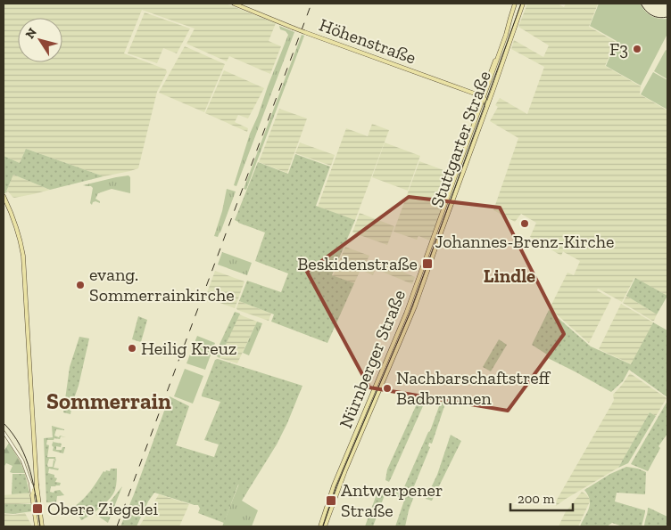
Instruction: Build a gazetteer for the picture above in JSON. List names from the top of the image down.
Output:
{
  "streets": {
    "main road": ["Höhenstraße", "Stuttgarter Straße", "Nürnberger Straße"]
  },
  "crossings": [
    ["Höhenstraße", "Stuttgarter Straße"],
    ["Stuttgarter Straße", "Nürnberger Straße"]
  ],
  "districts": ["Lindle", "Sommerrain"],
  "places": {
    "other": [
      "F3",
      "Johannes-Brenz-Kirche",
      "evang. Sommerrainkirche",
      "Heilig Kreuz",
      "Nachbarschaftstreff Badbrunnen"
    ],
    "transit": ["Beskidenstraße", "Antwerpener Straße", "Obere Ziegelei"]
  },
  "scale_bar": "200 m",
  "north": "top left"
}
